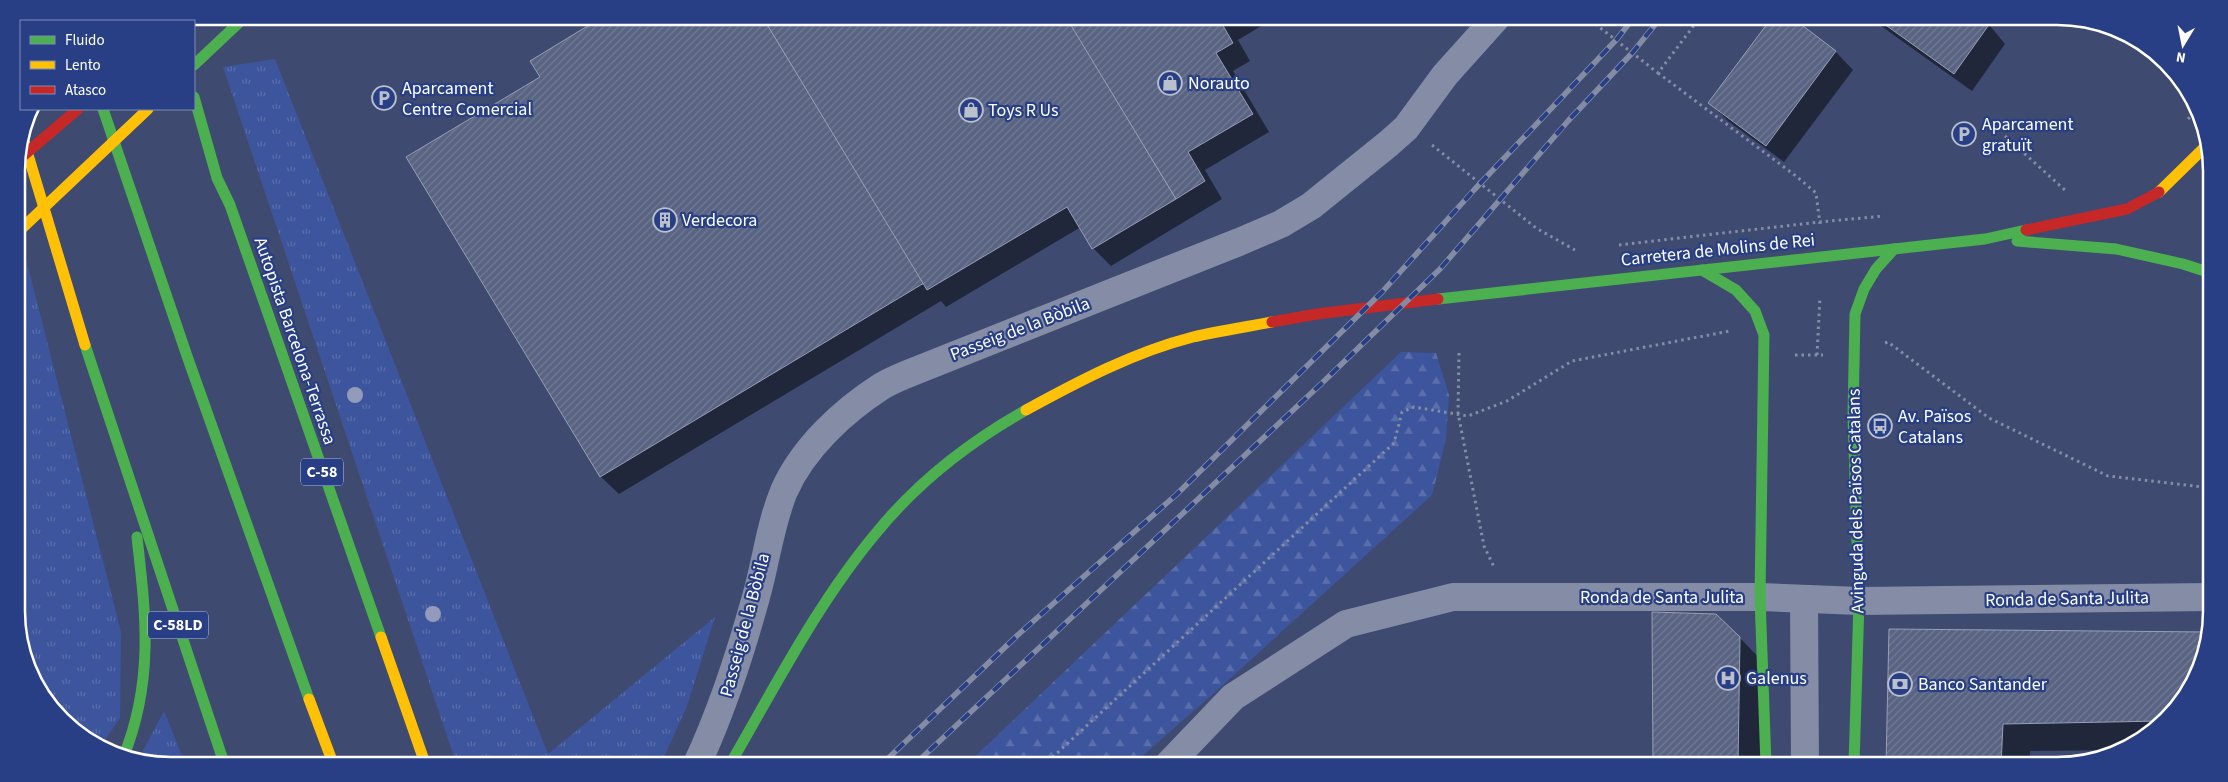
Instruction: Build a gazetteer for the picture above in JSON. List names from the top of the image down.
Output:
{
  "streets": {
    "main road": [
      "Carretera de Molins de Rei",
      "Autopista Barcelona-Terrassa",
      "C-58",
      "Avinguda dels Països Catalans",
      "C-58LD"
    ],
    "street": ["Passeig de la Bòbila", "Ronda de Santa Julita"]
  },
  "crossings": [
    ["Carretera de Molins de Rei", "Avinguda dels Països Catalans"],
    ["Avinguda dels Països Catalans", "Ronda de Santa Julita"]
  ],
  "places": {
    "shop": ["Norauto", "Toys R Us"],
    "parking": ["Aparcament Centre Comercial", "Aparcament gratuït"],
    "building": ["Verdecora"],
    "bus stop": ["Av. Països Catalans"],
    "hospital": ["Galenus"],
    "bank": ["Banco Santander"]
  },
  "legend": ["Fluido", "Lento", "Atasco"],
  "north": "bottom"
}
